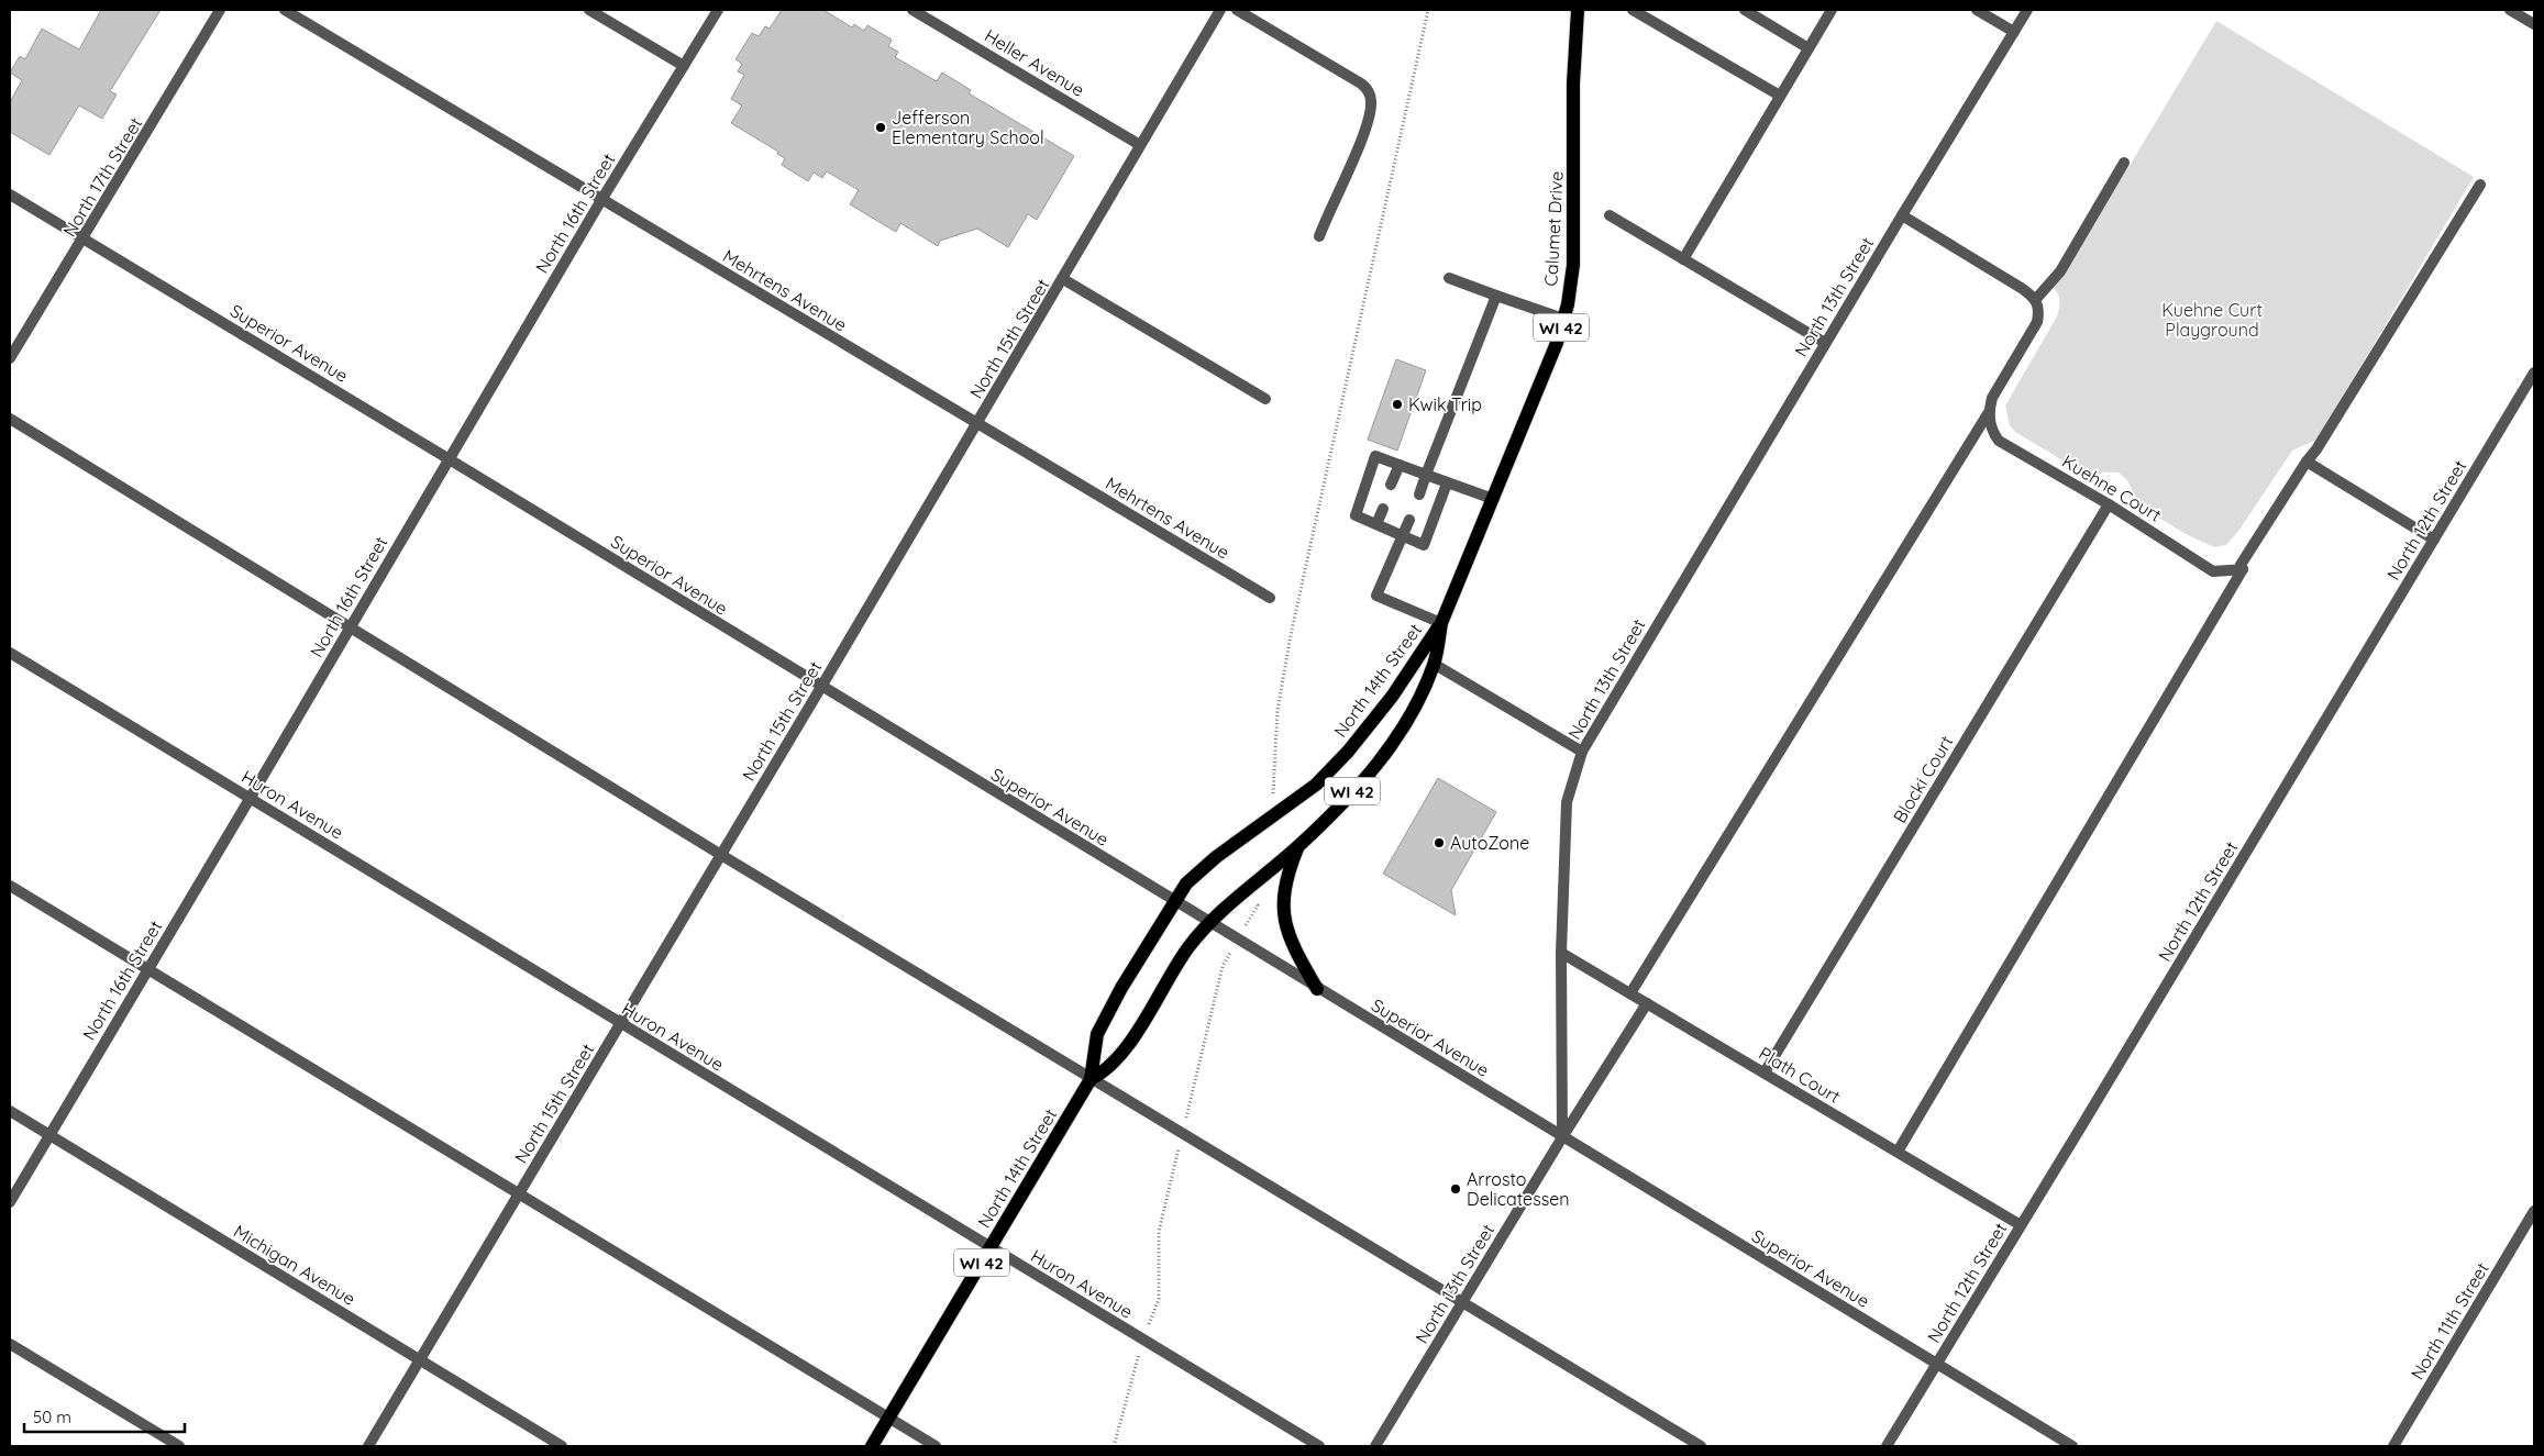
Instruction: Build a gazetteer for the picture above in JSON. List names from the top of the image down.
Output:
{
  "streets": {
    "main road": ["Calumet Drive", "WI 42", "North 14th Street"],
    "street": [
      "Heller Avenue",
      "North 17th Street",
      "North 16th Street",
      "Mehrtens Avenue",
      "North 13th Street",
      "North 15th Street",
      "Superior Avenue",
      "Kuehne Court",
      "North 12th Street",
      "Blocki Court",
      "Huron Avenue",
      "Plath Court",
      "Michigan Avenue",
      "North 11th Street"
    ]
  },
  "crossings": [
    ["Heller Avenue", "North 15th Street"],
    ["North 17th Street", "Superior Avenue"],
    ["North 16th Street", "Mehrtens Avenue"],
    ["North 16th Street", "Superior Avenue"],
    ["North 16th Street", "Huron Avenue"],
    ["North 16th Street", "Michigan Avenue"],
    ["Calumet Drive", "North 14th Street"],
    ["Mehrtens Avenue", "North 15th Street"],
    ["North 13th Street", "Superior Avenue"],
    ["North 13th Street", "Plath Court"],
    ["North 15th Street", "Superior Avenue"],
    ["North 15th Street", "Huron Avenue"],
    ["North 15th Street", "Michigan Avenue"],
    ["Superior Avenue", "North 12th Street"],
    ["Superior Avenue", "North 14th Street"],
    ["Kuehne Court", "Blocki Court"],
    ["North 12th Street", "Plath Court"],
    ["North 14th Street", "Huron Avenue"],
    ["Blocki Court", "Plath Court"]
  ],
  "parks": ["Kuehne Curt Playground"],
  "places": [
    "Jefferson Elementary School",
    "Kwik Trip",
    "AutoZone",
    "Arrosto Delicatessen"
  ],
  "scale_bar": "50 m"
}
